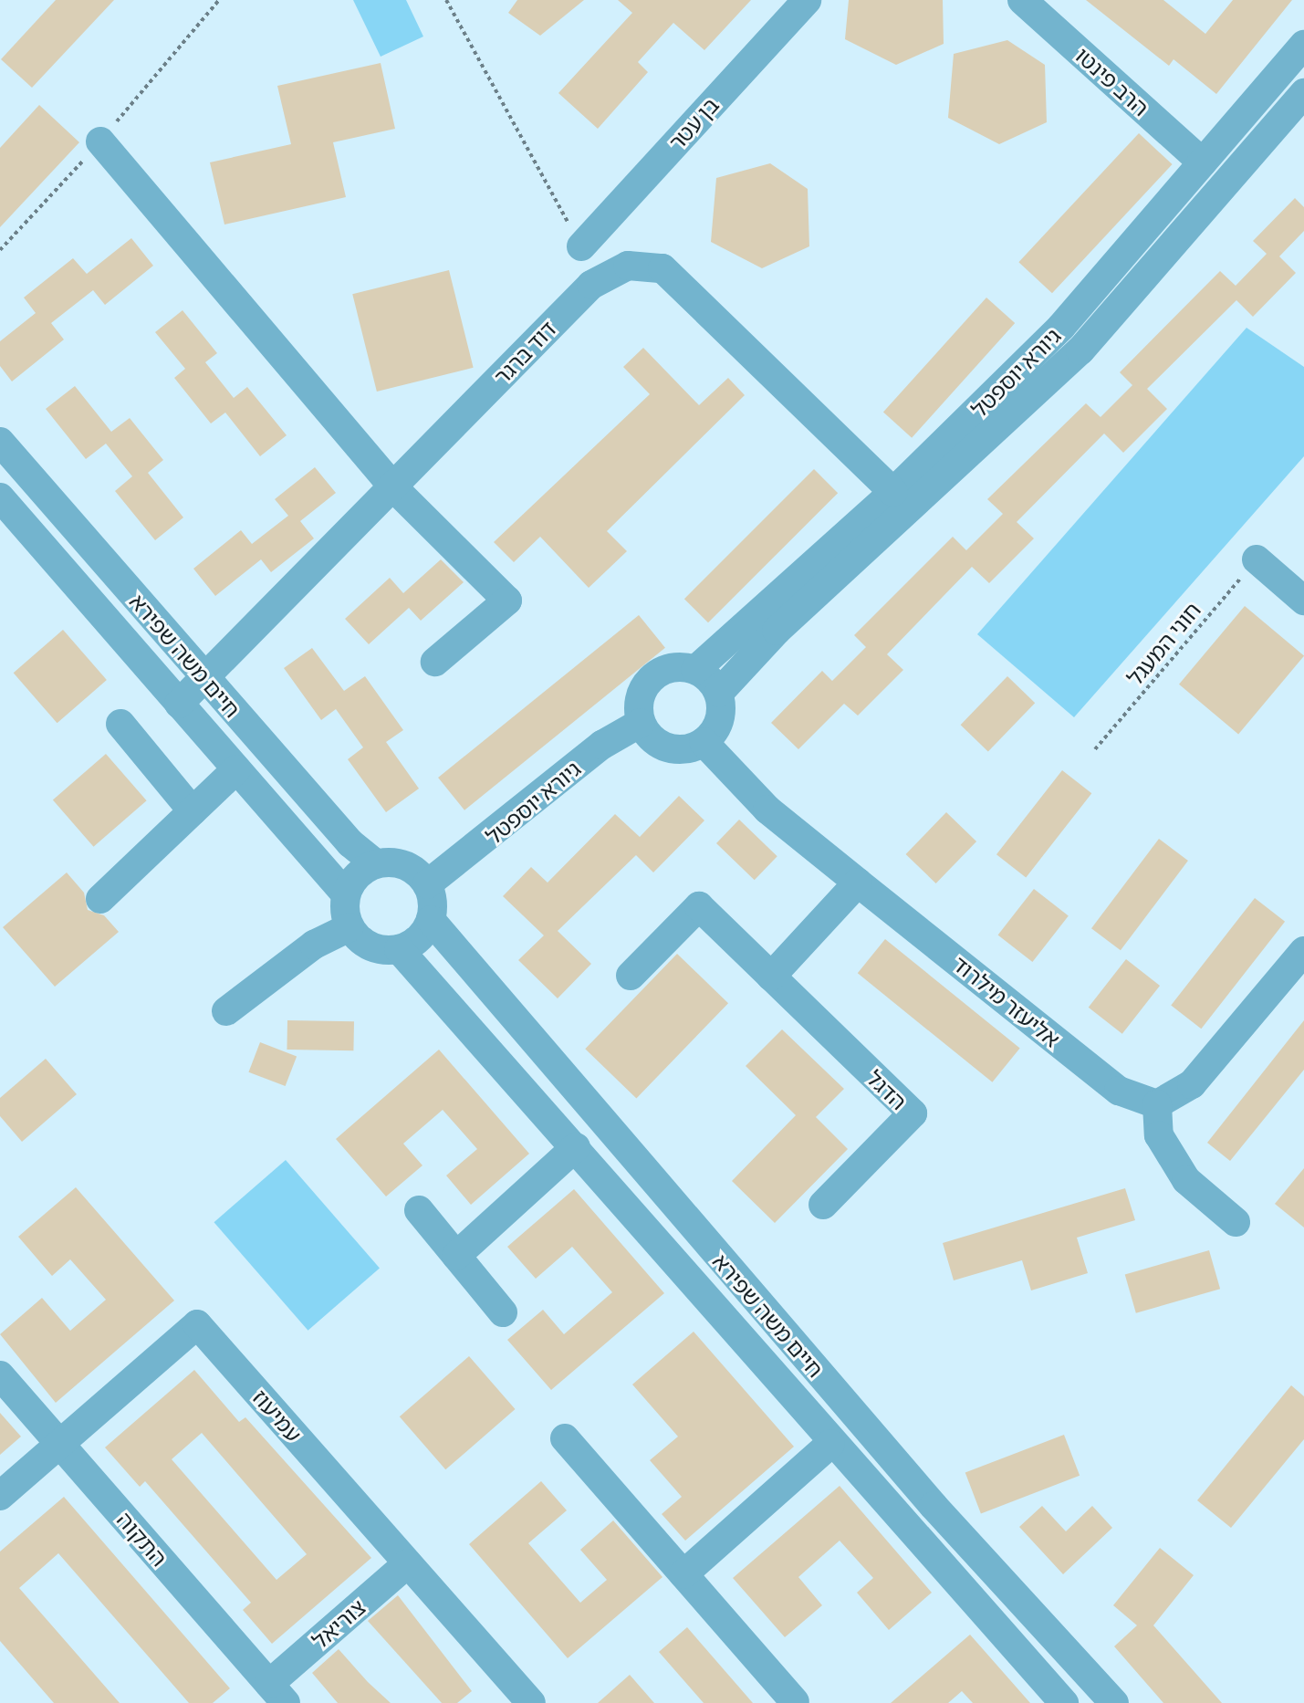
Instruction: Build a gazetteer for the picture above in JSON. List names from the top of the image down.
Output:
{
  "streets": {
    "street": [
      "הרב פינטו",
      "בן עטר",
      "דוד ברגר",
      "גיורא יוספטל",
      "חיים משה שפירא",
      "אליעזר מילרוד",
      "הדגל",
      "עמיעוז",
      "התקוה",
      "צוריאל"
    ],
    "path": ["חוני המעגל"]
  },
  "crossings": [
    ["הרב פינטו", "גיורא יוספטל"],
    ["דוד ברגר", "גיורא יוספטל"],
    ["דוד ברגר", "חיים משה שפירא"],
    ["גיורא יוספטל", "חיים משה שפירא"],
    ["גיורא יוספטל", "אליעזר מילרוד"],
    ["עמיעוז", "התקוה"],
    ["עמיעוז", "צוריאל"],
    ["התקוה", "צוריאל"]
  ]
}
